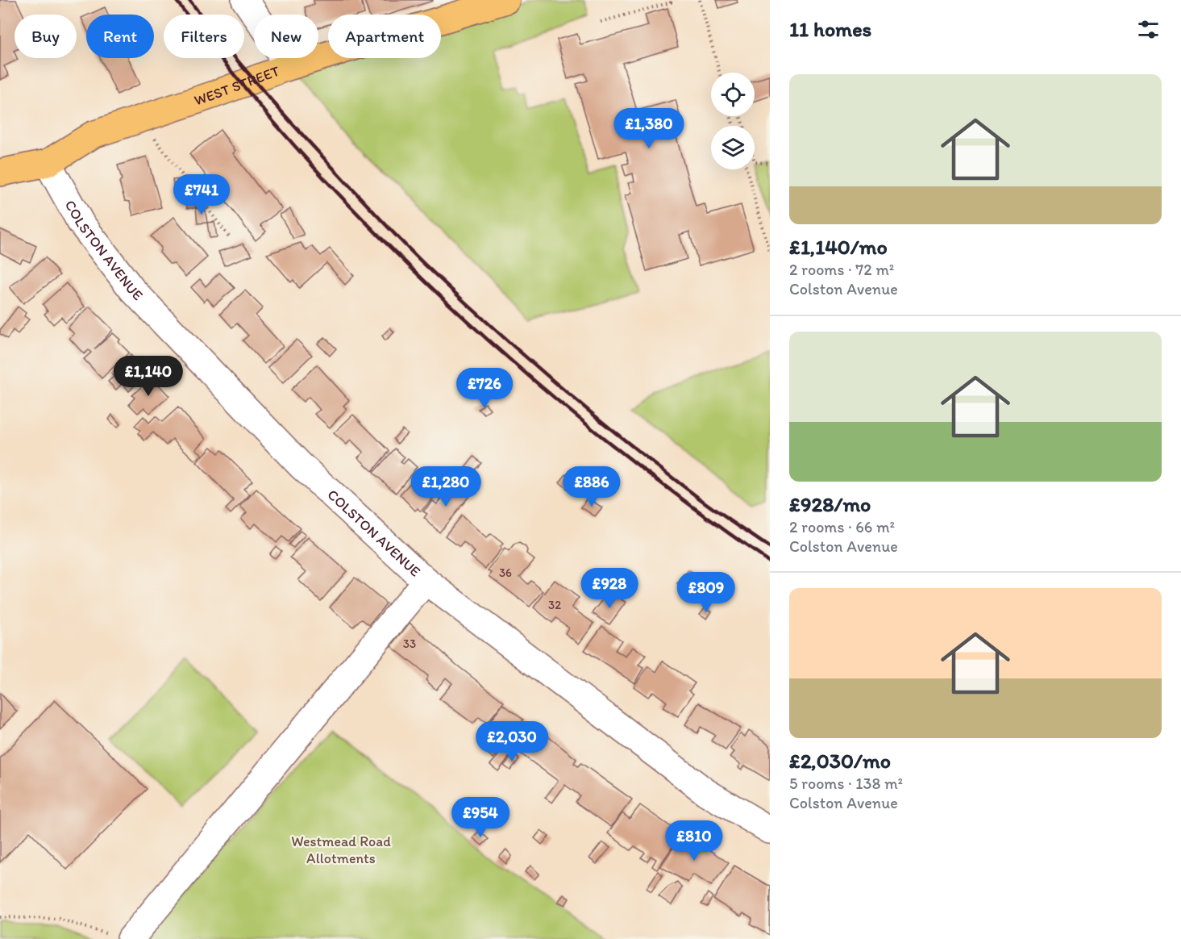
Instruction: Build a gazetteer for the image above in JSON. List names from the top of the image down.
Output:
{
  "streets": {
    "main road": ["WEST STREET"],
    "street": ["COLSTON AVENUE"]
  },
  "crossings": [
    ["WEST STREET", "COLSTON AVENUE"]
  ],
  "parks": ["Westmead Road Allotments"],
  "house_numbers": ["36", "32", "33"],
  "page": {
    "heading": "11 homes",
    "chip": [
      "Buy",
      "Rent",
      "Filters",
      "New",
      "Apartment"
    ],
    "list": [
      {
        "name": "£1,140/mo",
        "note": "2 rooms · 72 m² · Colston Avenue"
      },
      {
        "name": "£928/mo",
        "note": "2 rooms · 66 m² · Colston Avenue"
      },
      {
        "name": "£2,030/mo",
        "note": "5 rooms · 138 m² · Colston Avenue"
      }
    ],
    "price": [
      "£1,380",
      "£741",
      "£1,140",
      "£726",
      "£1,280",
      "£886",
      "£928",
      "£809",
      "£2,030",
      "£954",
      "£810"
    ]
  }
}
